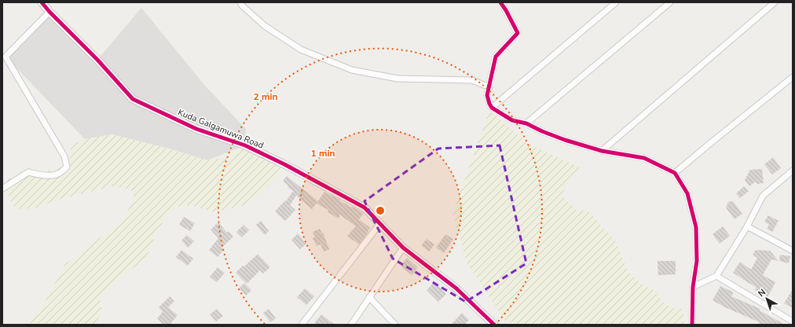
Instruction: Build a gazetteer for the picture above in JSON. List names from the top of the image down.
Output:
{
  "streets": {
    "street": ["Kuda Galgamuwa Road"]
  },
  "north": "top left",
  "rings": ["2 min", "1 min"]
}
